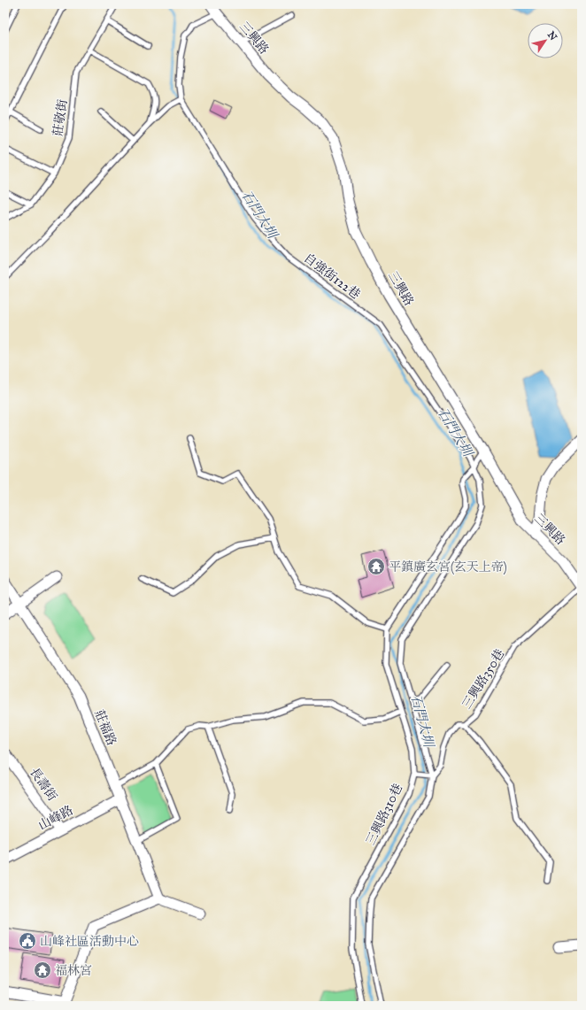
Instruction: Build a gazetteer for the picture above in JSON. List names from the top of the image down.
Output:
{
  "streets": {
    "street": [
      "三興路",
      "莊福路",
      "長壽街",
      "山峰路"
    ],
    "lane": [
      "莊敬街",
      "自強街122巷",
      "三興路350巷",
      "三興路310巷"
    ]
  },
  "crossings": [
    ["三興路", "三興路350巷"],
    ["莊福路", "山峰路"],
    ["長壽街", "山峰路"]
  ],
  "water": ["石門大圳"],
  "places": {
    "temple": ["平鎮廣玄宮(玄天上帝)", "福林宮"],
    "public building": ["山峰社區活動中心"]
  },
  "north": "top right"
}
